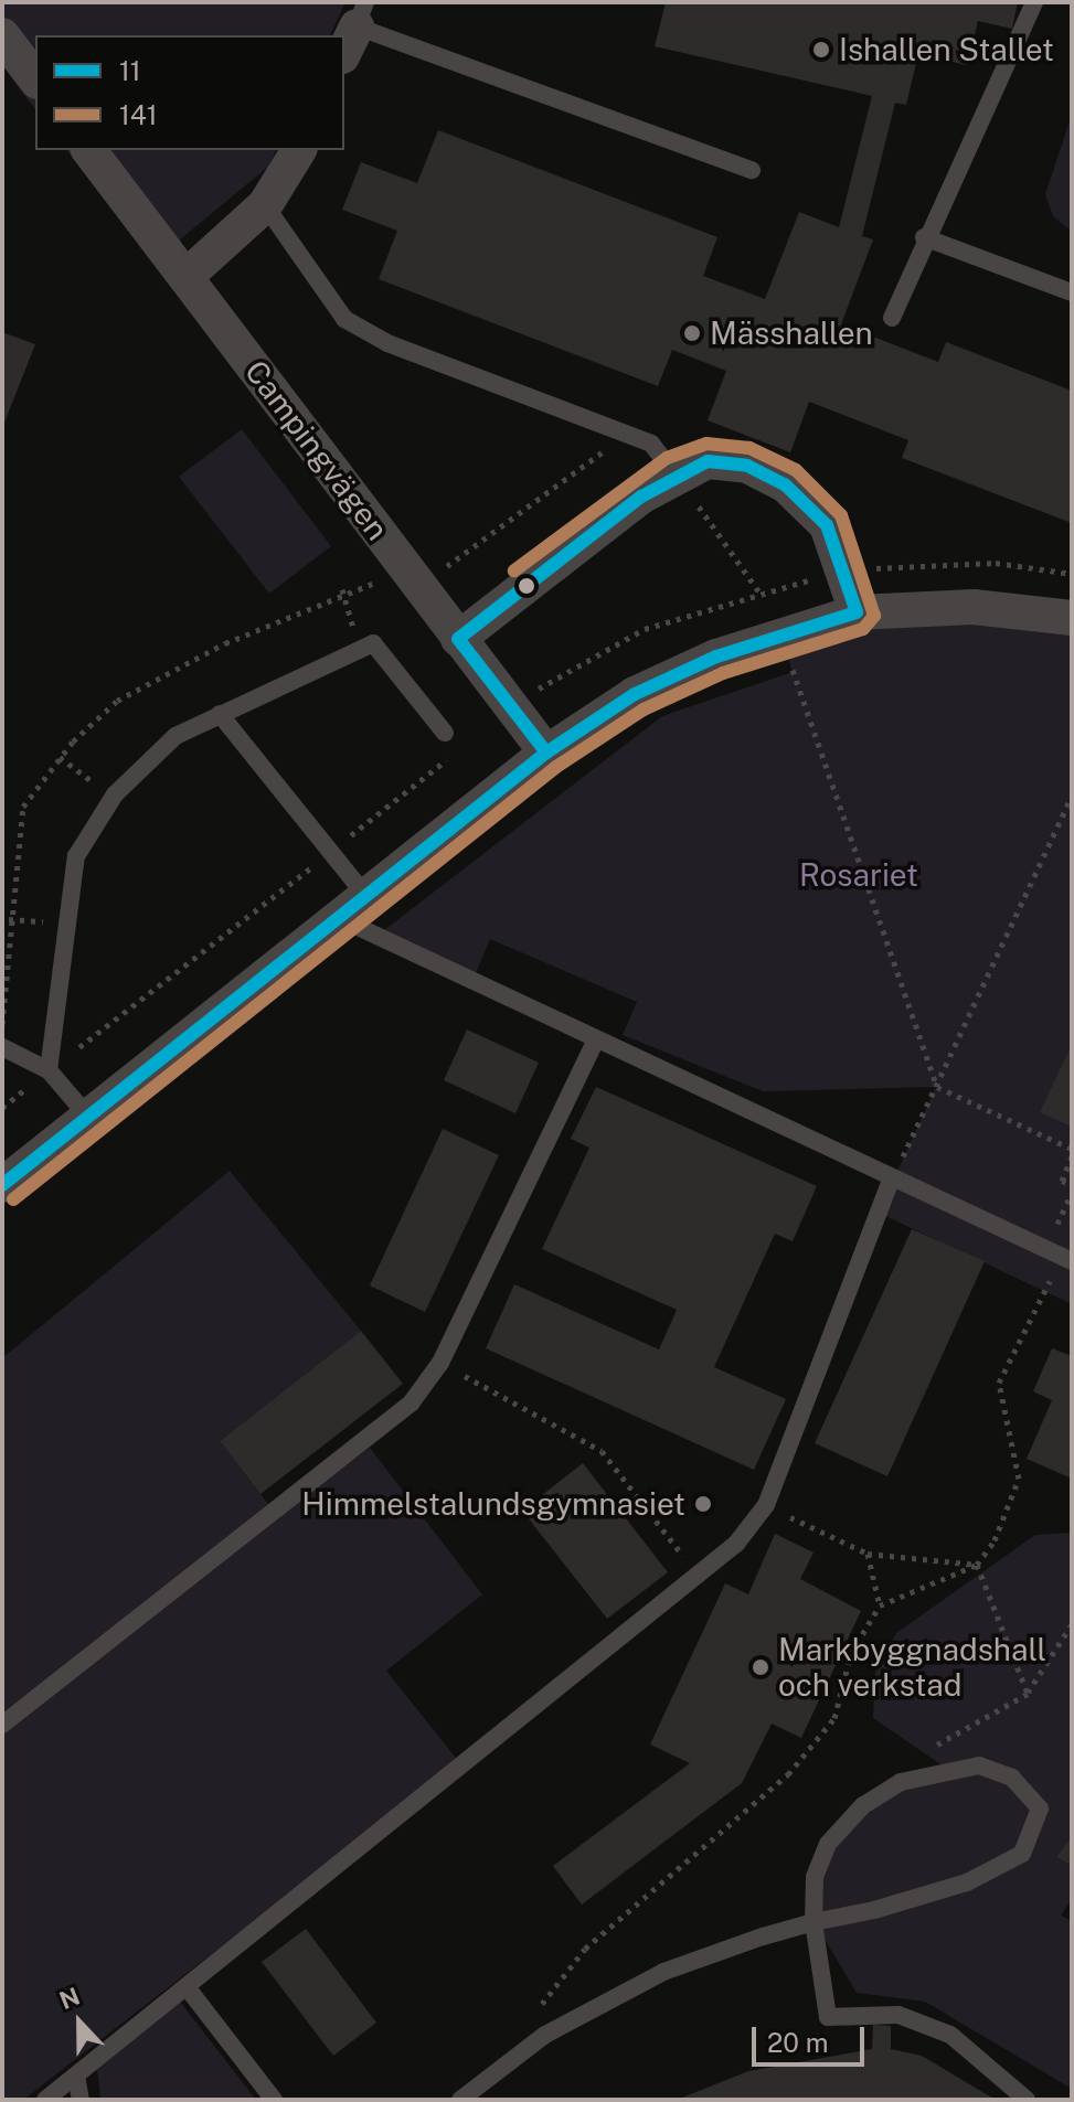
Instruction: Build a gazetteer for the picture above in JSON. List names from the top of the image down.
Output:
{
  "streets": {
    "street": ["Campingvägen"]
  },
  "parks": ["Rosariet"],
  "places": [
    "Ishallen Stallet",
    "Mässhallen",
    "Himmelstalundsgymnasiet",
    "Markbyggnadshall och verkstad"
  ],
  "lines": ["transit line 141", "transit line 11"],
  "legend": ["11", "141"],
  "scale_bar": "20 m",
  "north": "top"
}
